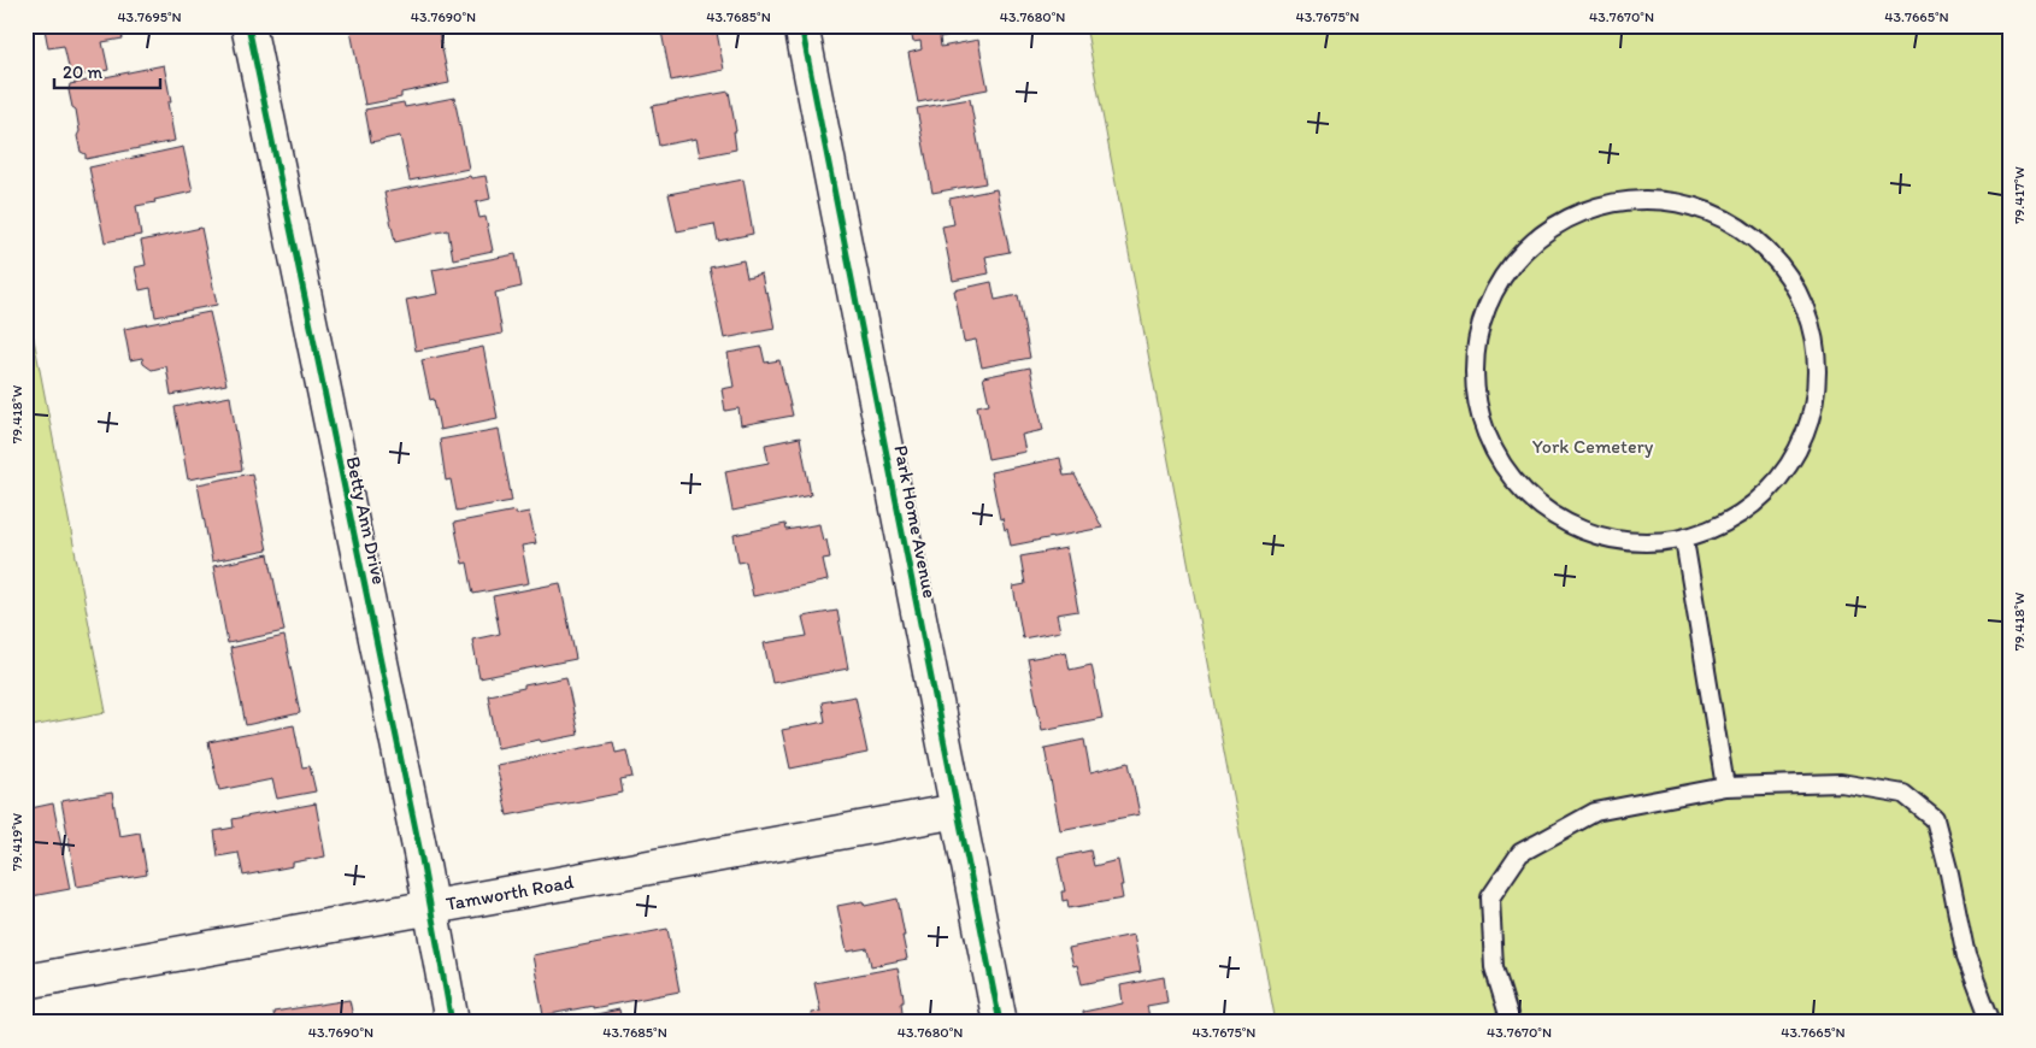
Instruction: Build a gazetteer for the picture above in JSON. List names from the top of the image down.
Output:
{
  "streets": {
    "street": ["Betty Ann Drive", "Park Home Avenue", "Tamworth Road"]
  },
  "crossings": [
    ["Betty Ann Drive", "Tamworth Road"],
    ["Park Home Avenue", "Tamworth Road"]
  ],
  "parks": ["York Cemetery"],
  "scale_bar": "20 m",
  "coordinates": [
    "43.7695°N",
    "43.7690°N",
    "43.7685°N",
    "43.7680°N",
    "43.7675°N",
    "43.7670°N",
    "43.7665°N",
    "79.417°W",
    "79.418°W",
    "79.419°W"
  ]
}
